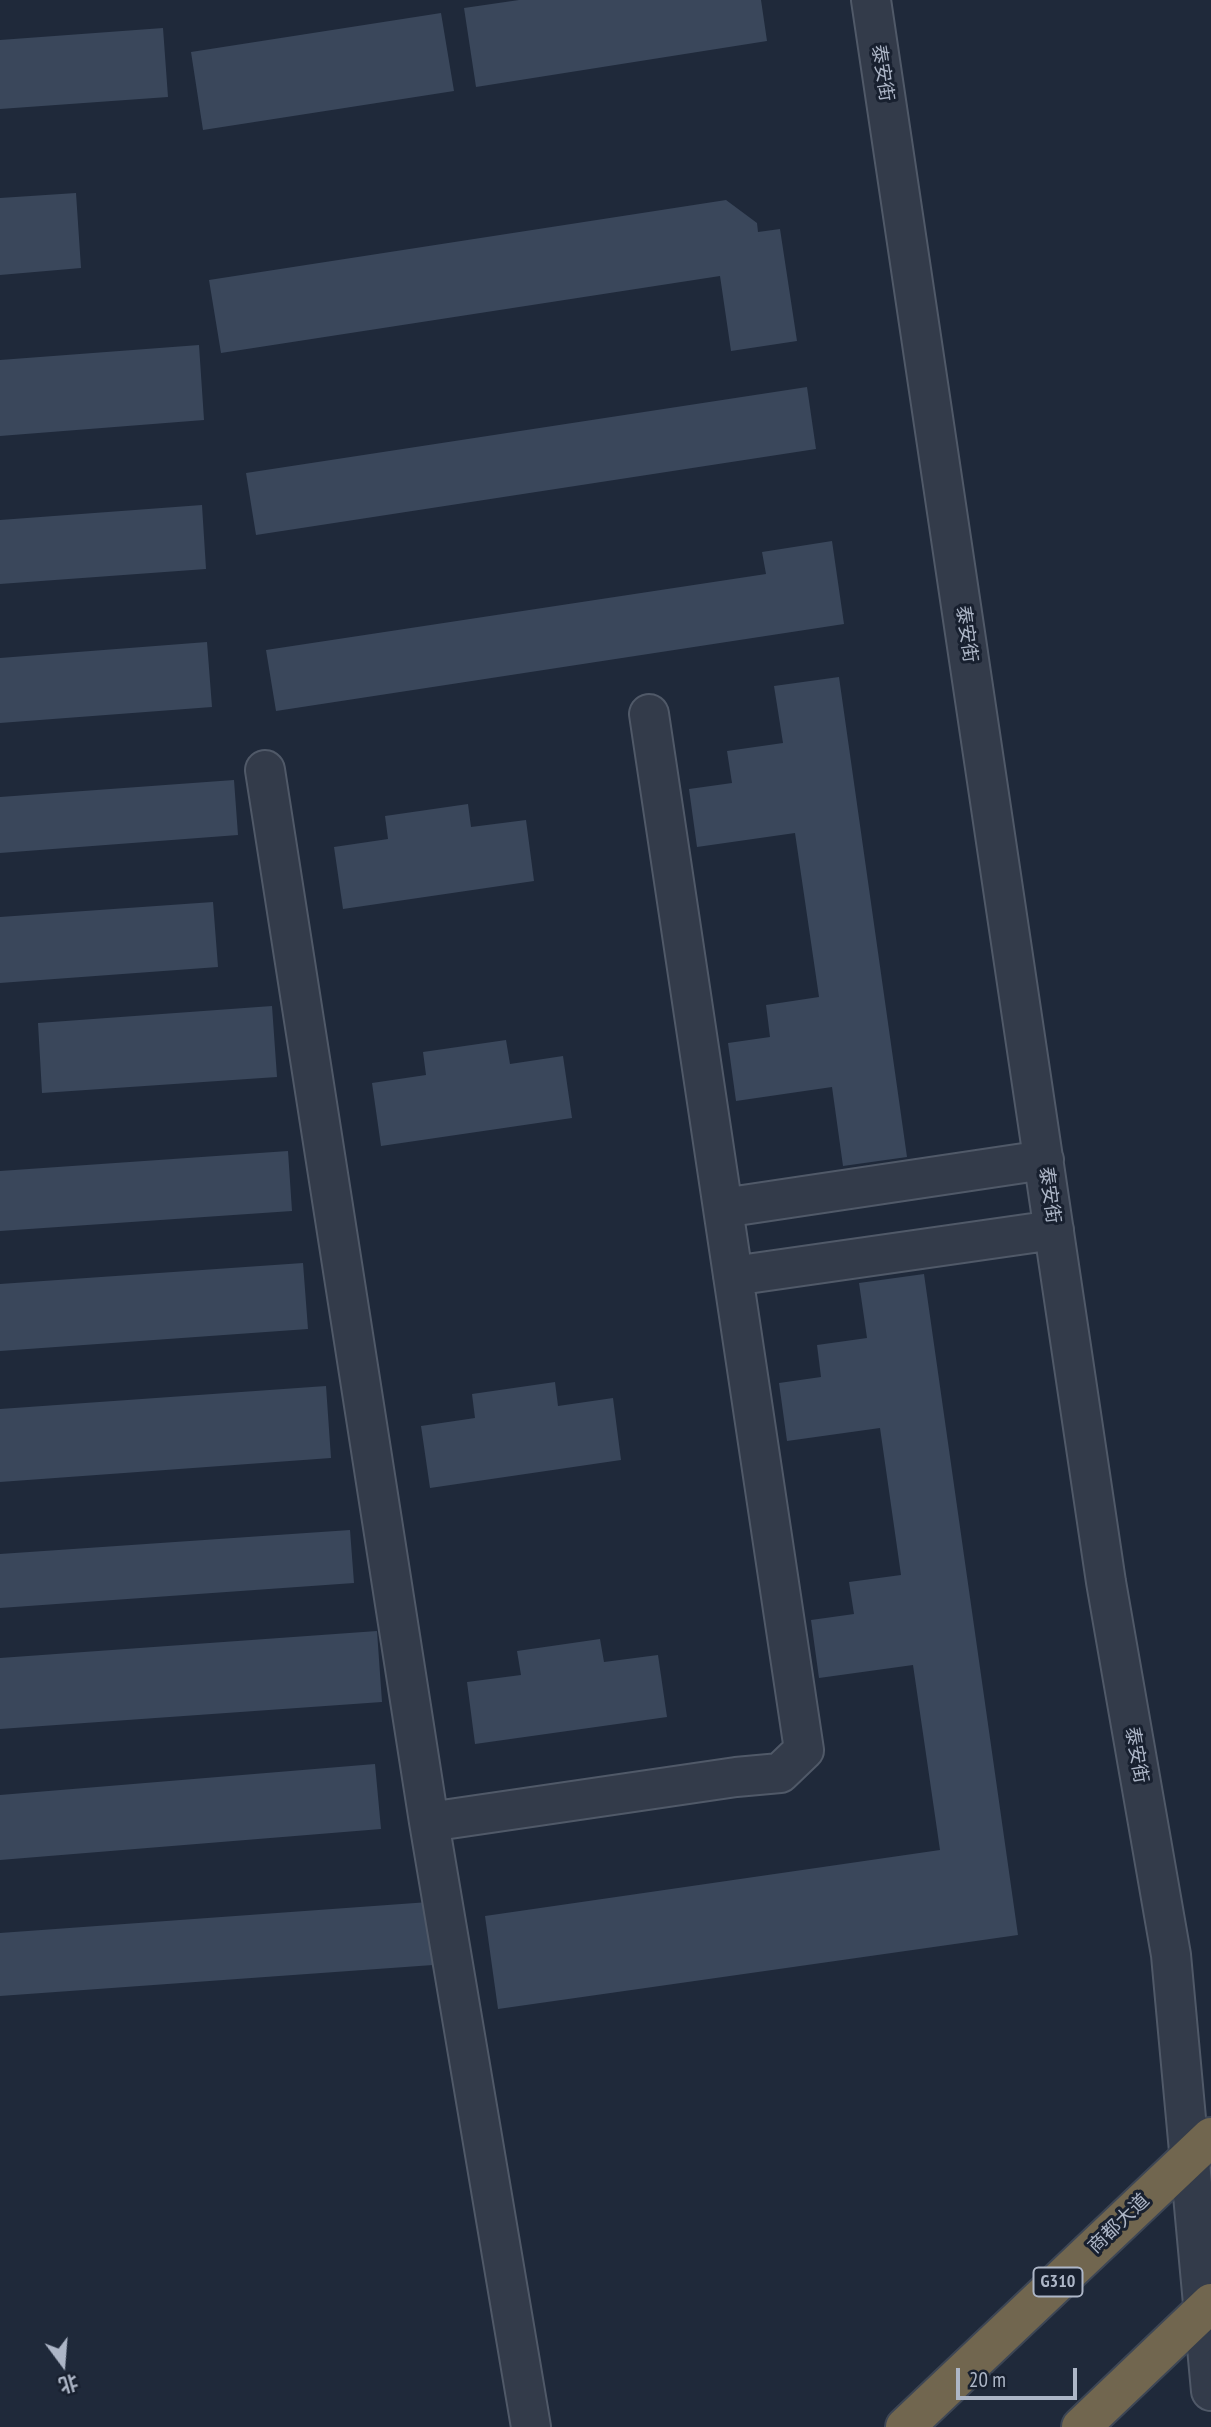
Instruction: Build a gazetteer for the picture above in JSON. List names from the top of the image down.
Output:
{
  "streets": {
    "highway": ["商都大道", "G310"],
    "street": ["泰安街"]
  },
  "crossings": [
    ["泰安街", "商都大道"]
  ],
  "scale_bar": "20 m",
  "north": "bottom"
}
